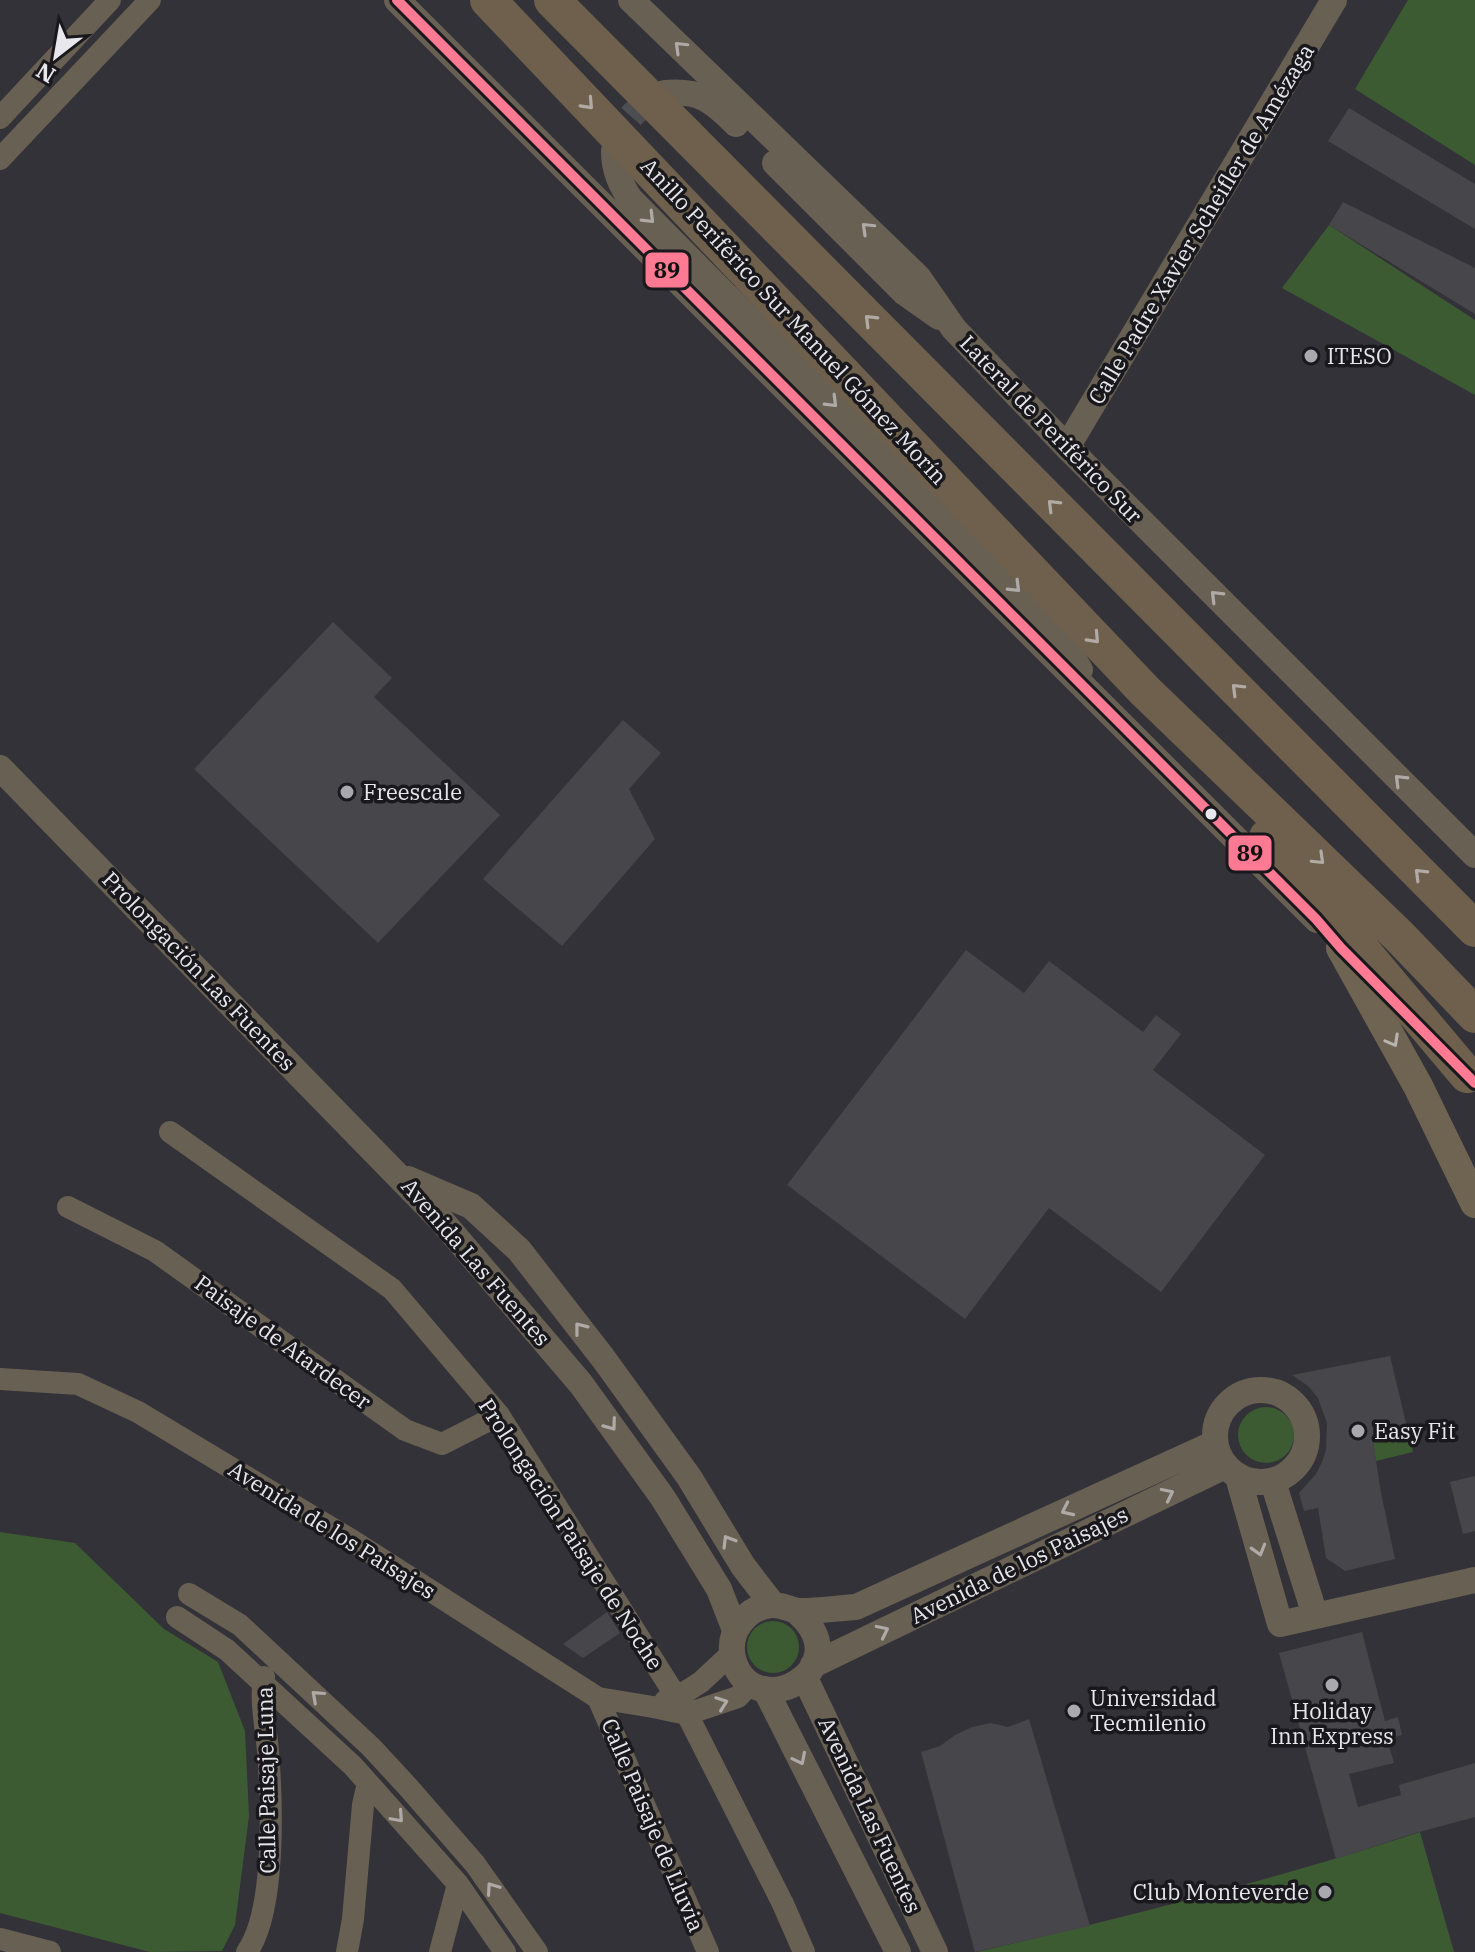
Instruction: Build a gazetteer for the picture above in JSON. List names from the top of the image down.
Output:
{
  "streets": {
    "highway": ["Anillo Periférico Sur Manuel Gómez Morín"],
    "street": [
      "Calle Padre Xavier Scheifler de Amézaga",
      "Lateral de Periférico Sur",
      "Prolongación Las Fuentes",
      "Avenida Las Fuentes",
      "Paisaje de Atardecer",
      "Avenida de los Paisajes",
      "Prolongación Paisaje de Noche",
      "Calle Paisaje Luna",
      "Calle Paisaje de Lluvia"
    ]
  },
  "crossings": [
    ["Calle Padre Xavier Scheifler de Amézaga", "Lateral de Periférico Sur"],
    ["Prolongación Las Fuentes", "Avenida Las Fuentes"],
    ["Avenida Las Fuentes", "Avenida de los Paisajes"],
    ["Paisaje de Atardecer", "Prolongación Paisaje de Noche"],
    ["Avenida de los Paisajes", "Prolongación Paisaje de Noche"],
    ["Avenida de los Paisajes", "Calle Paisaje de Lluvia"]
  ],
  "places": [
    "ITESO",
    "Freescale",
    "Easy Fit",
    "Holiday Inn Express",
    "Universidad Tecmilenio",
    "Club Monteverde"
  ],
  "lines": ["transit line 89"],
  "north": "bottom left"
}
